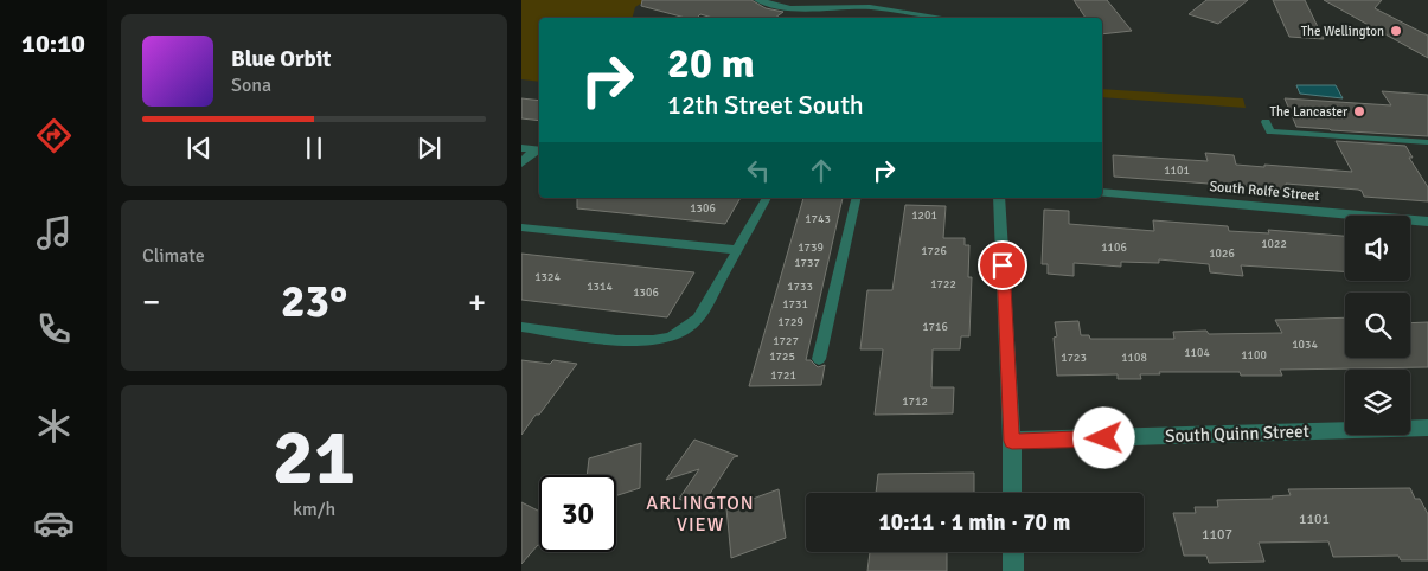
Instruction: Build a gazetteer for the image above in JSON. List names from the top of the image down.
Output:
{
  "streets": {
    "street": ["South Rolfe Street", "South Quinn Street"]
  },
  "districts": ["ARLINGTON VIEW"],
  "places": ["The Wellington", "The Lancaster"],
  "house_numbers": [
    "1101",
    "1306",
    "1201",
    "1743",
    "1022",
    "1739",
    "1106",
    "1726",
    "1026",
    "1737",
    "1324",
    "1722",
    "1314",
    "1733",
    "1306",
    "1731",
    "1729",
    "1716",
    "1727",
    "1034",
    "1104",
    "1100",
    "1725",
    "1723",
    "1108",
    "1721",
    "1712",
    "1101",
    "1107"
  ],
  "page": {
    "tabs": "10:10",
    "turn": ["20 m", "12th Street South"],
    "song": ["Blue Orbit", "Sona"],
    "tile": [
      "Climate",
      ["21", "km/h"]
    ],
    "heat": ["−", "23°", "+"],
    "limit": "30",
    "trip": "10:11 · 1 min · 70 m"
  }
}
